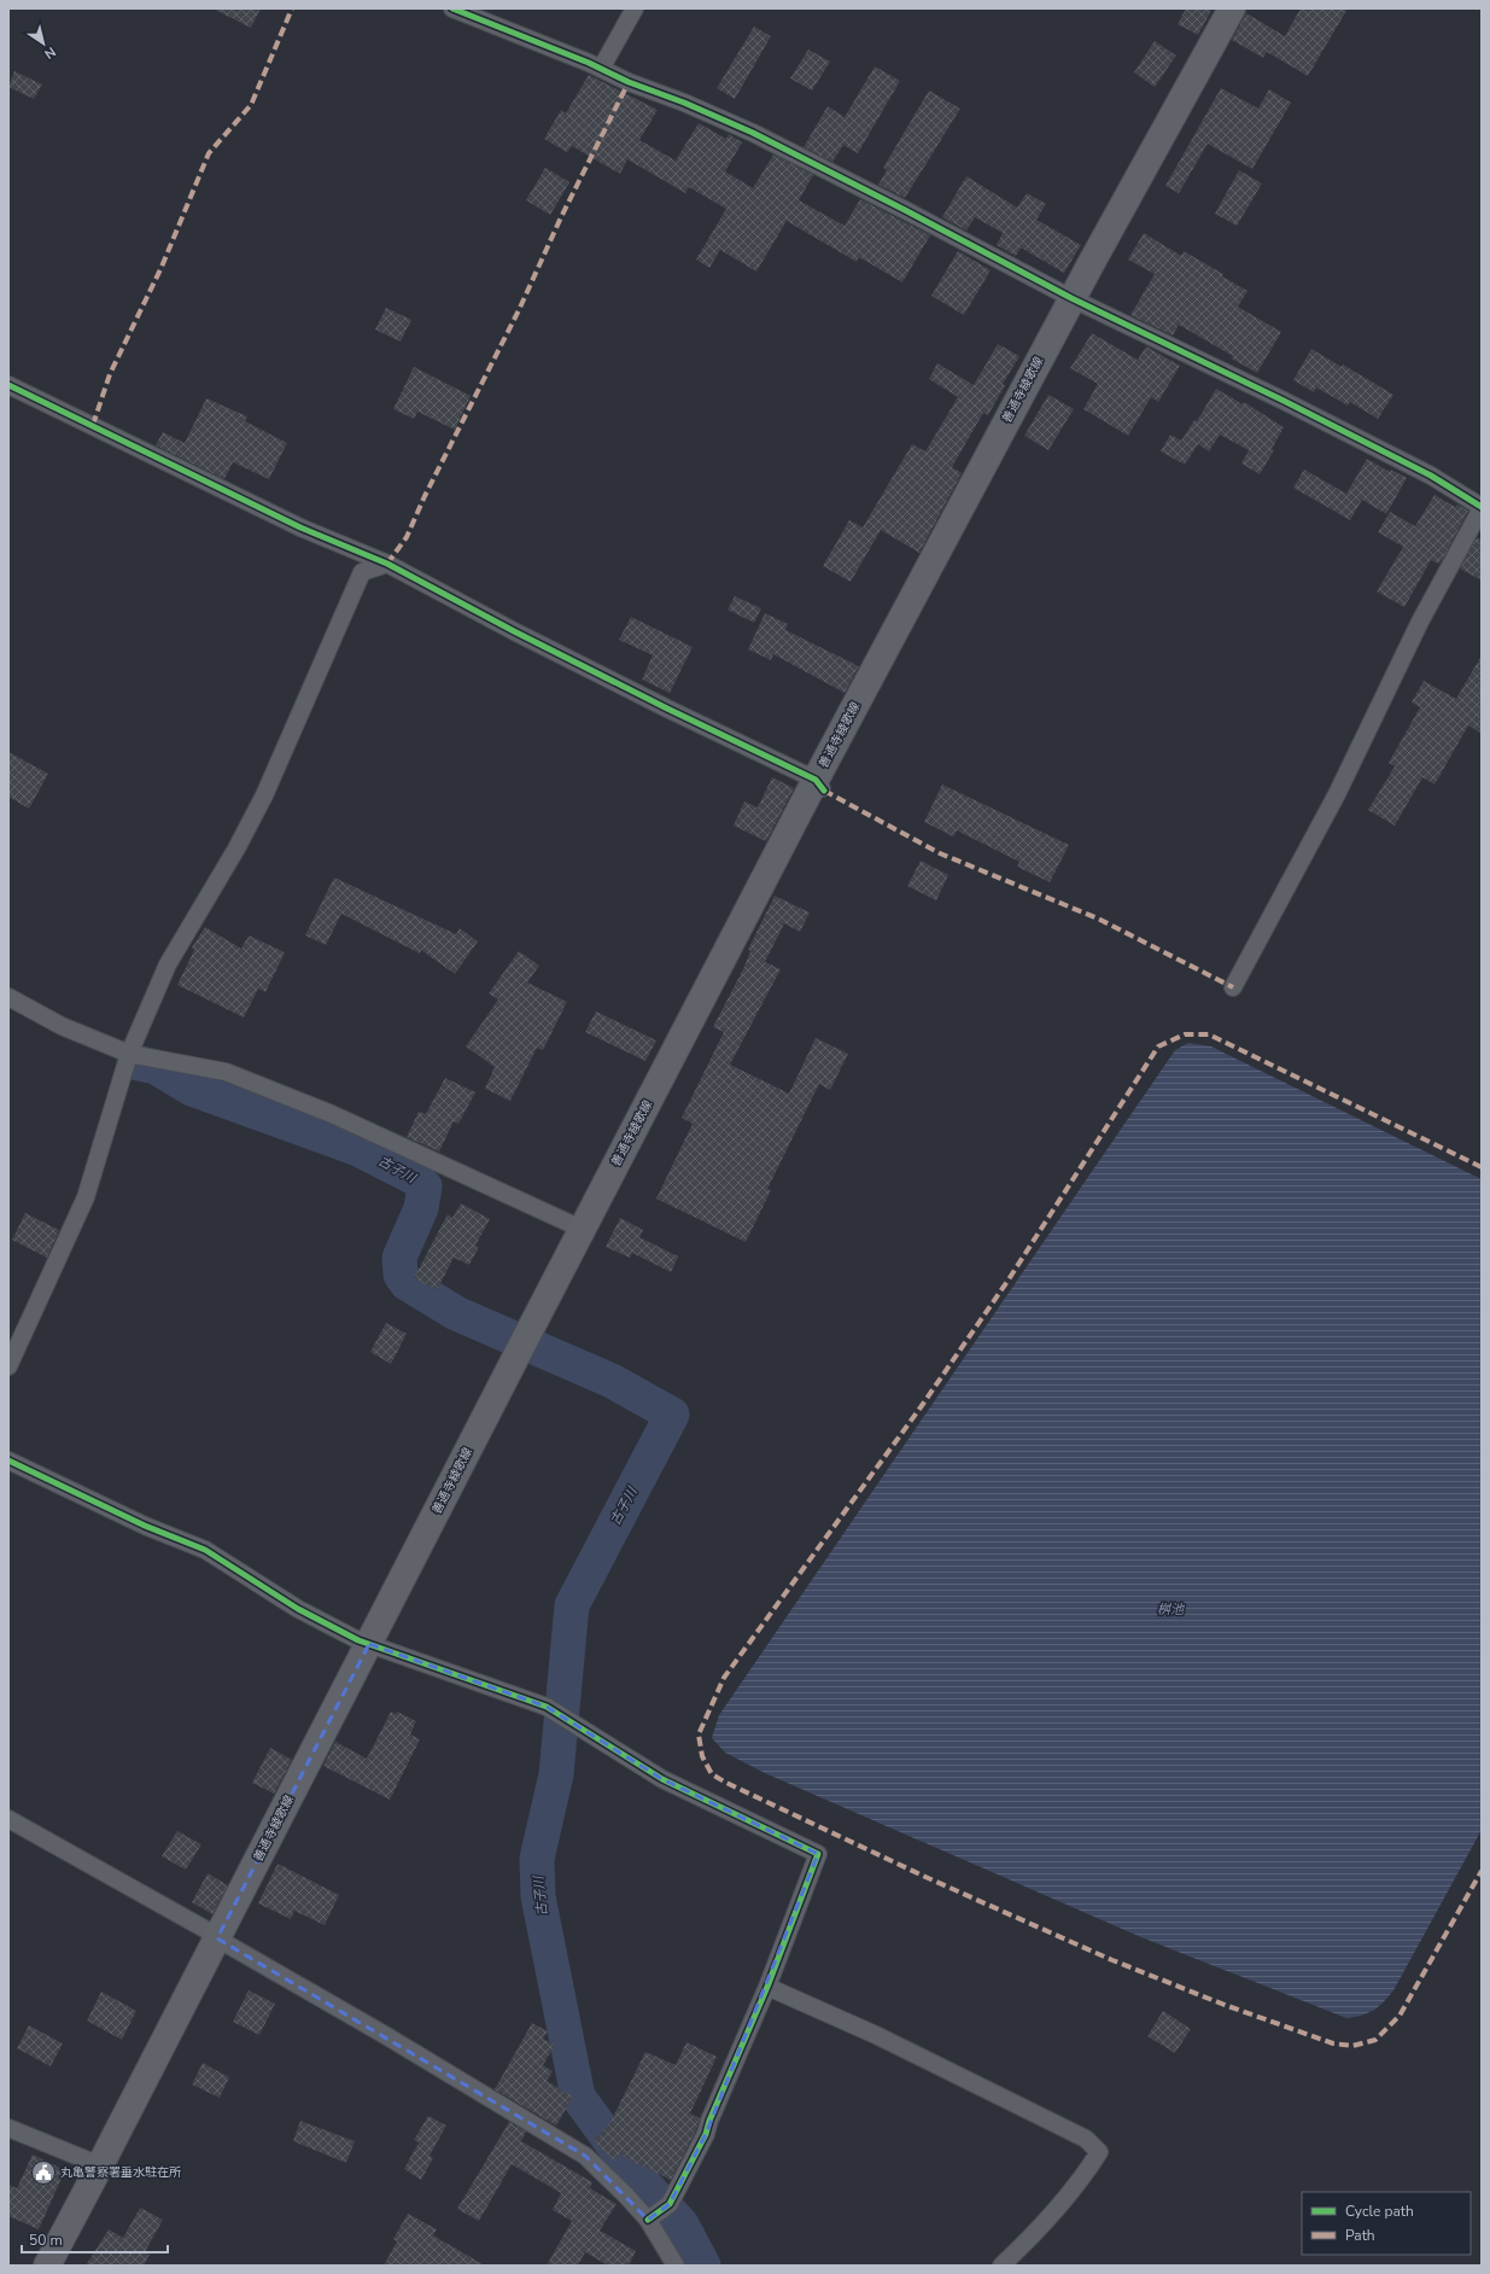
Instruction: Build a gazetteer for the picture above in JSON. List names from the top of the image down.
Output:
{
  "streets": {
    "main road": ["善通寺綾歌線"]
  },
  "water": ["古子川", "桝池"],
  "places": {
    "public building": ["丸亀警察署垂水駐在所"]
  },
  "legend": ["Cycle path", "Path"],
  "scale_bar": "50 m",
  "north": "bottom right"
}
